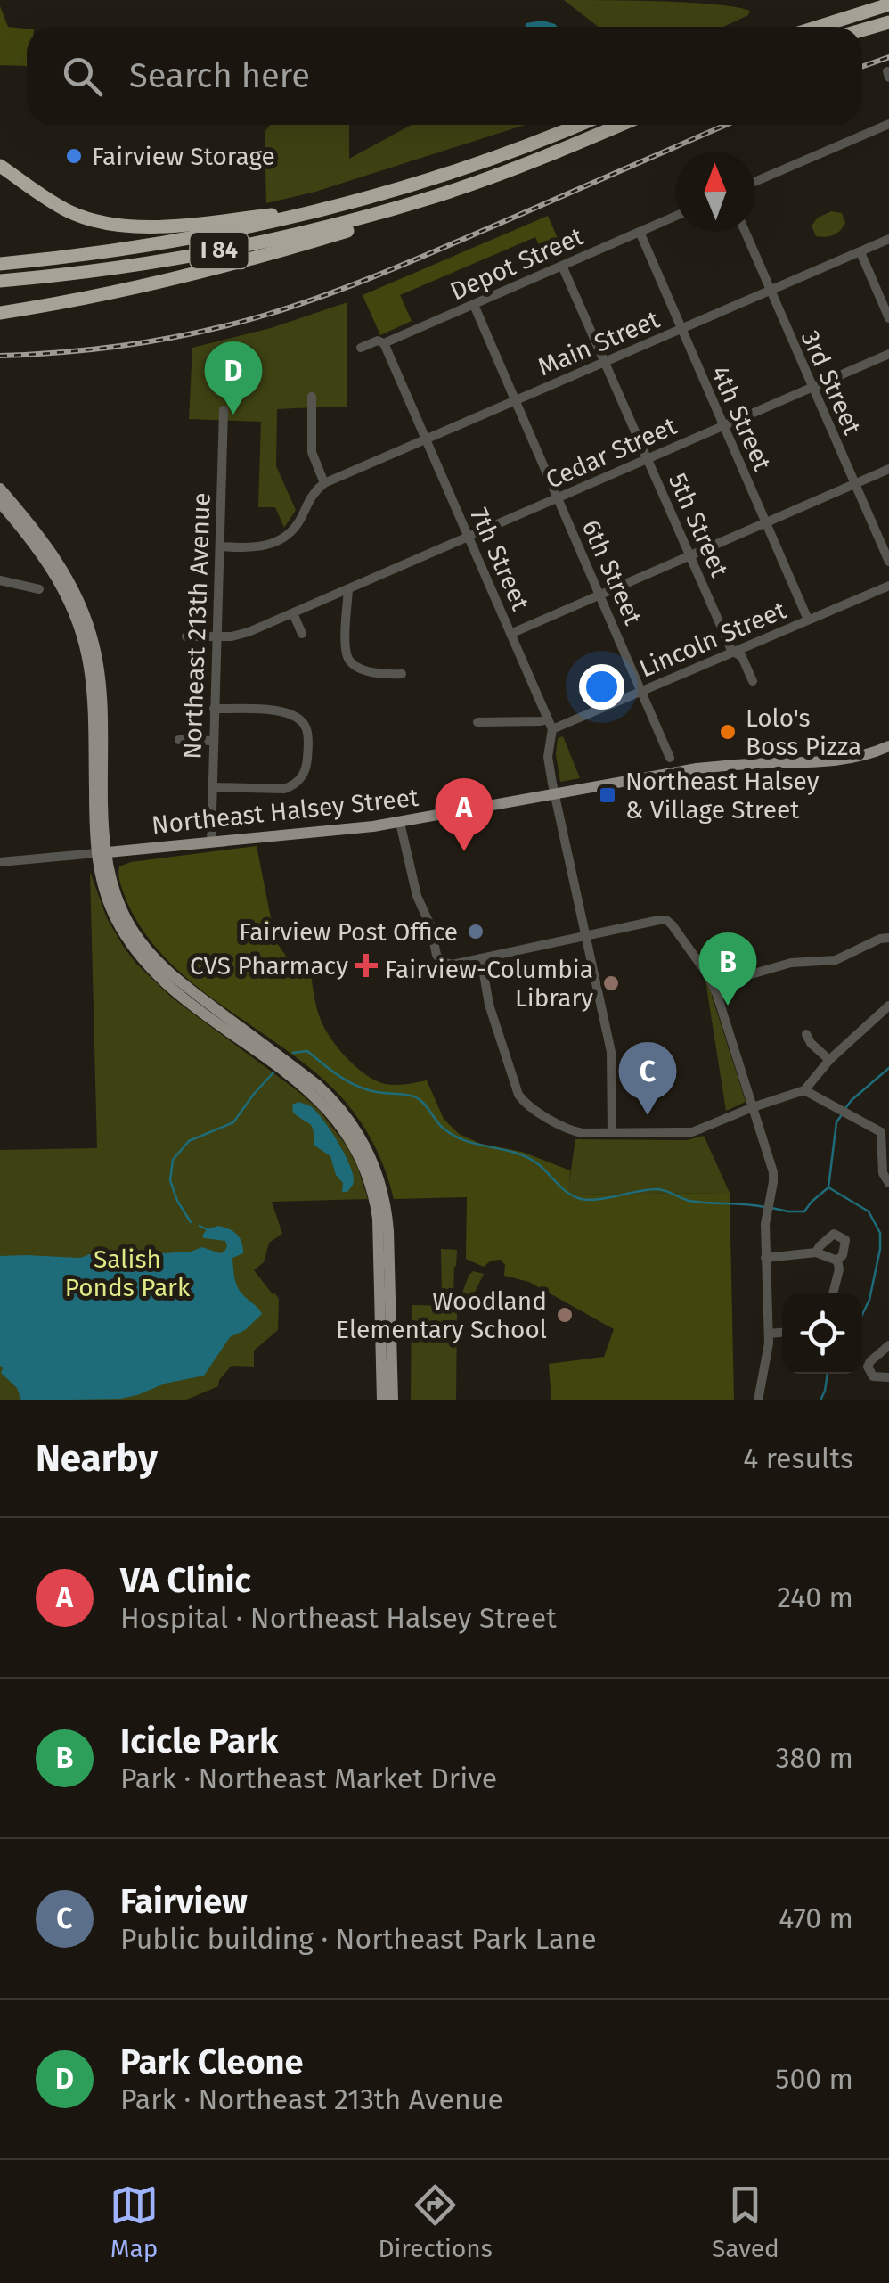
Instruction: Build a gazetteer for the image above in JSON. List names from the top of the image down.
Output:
{
  "streets": {
    "highway": ["I 84"],
    "main road": ["Northeast Halsey Street"],
    "street": [
      "Depot Street",
      "Main Street",
      "3rd Street",
      "4th Street",
      "Cedar Street",
      "5th Street",
      "7th Street",
      "6th Street",
      "Northeast 213th Avenue",
      "Lincoln Street"
    ]
  },
  "crossings": [
    ["Depot Street", "4th Street"],
    ["Depot Street", "5th Street"],
    ["Depot Street", "7th Street"],
    ["Depot Street", "6th Street"],
    ["Main Street", "3rd Street"],
    ["Main Street", "4th Street"],
    ["Main Street", "5th Street"],
    ["Main Street", "7th Street"],
    ["Main Street", "6th Street"],
    ["3rd Street", "Cedar Street"],
    ["4th Street", "Cedar Street"],
    ["4th Street", "Lincoln Street"],
    ["Cedar Street", "5th Street"],
    ["Cedar Street", "7th Street"],
    ["Cedar Street", "6th Street"],
    ["Cedar Street", "Northeast 213th Avenue"],
    ["5th Street", "Lincoln Street"],
    ["7th Street", "Lincoln Street"],
    ["7th Street", "Northeast Halsey Street"],
    ["6th Street", "Lincoln Street"],
    ["Northeast 213th Avenue", "Northeast Halsey Street"]
  ],
  "parks": ["Salish Ponds Park"],
  "places": {
    "other": [
      "Fairview Storage",
      "Lolo's Boss Pizza",
      "Fairview Post Office",
      "Fairview-Columbia Library",
      "Woodland Elementary School"
    ],
    "transit": ["Northeast Halsey & Village Street"],
    "health": ["CVS Pharmacy"]
  },
  "north": "top",
  "page": {
    "search": "Search here",
    "pins": [
      "D",
      "A",
      "B",
      "C"
    ],
    "heading": ["Nearby", "4 results"],
    "list": [
      {
        "mark": "A",
        "name": "VA Clinic",
        "note": "Hospital · Northeast Halsey Street",
        "value": "240 m"
      },
      {
        "mark": "B",
        "name": "Icicle Park",
        "note": "Park · Northeast Market Drive",
        "value": "380 m"
      },
      {
        "mark": "C",
        "name": "Fairview",
        "note": "Public building · Northeast Park Lane",
        "value": "470 m"
      },
      {
        "mark": "D",
        "name": "Park Cleone",
        "note": "Park · Northeast 213th Avenue",
        "value": "500 m"
      }
    ],
    "nav": ["Map", "Directions", "Saved"]
  }
}
